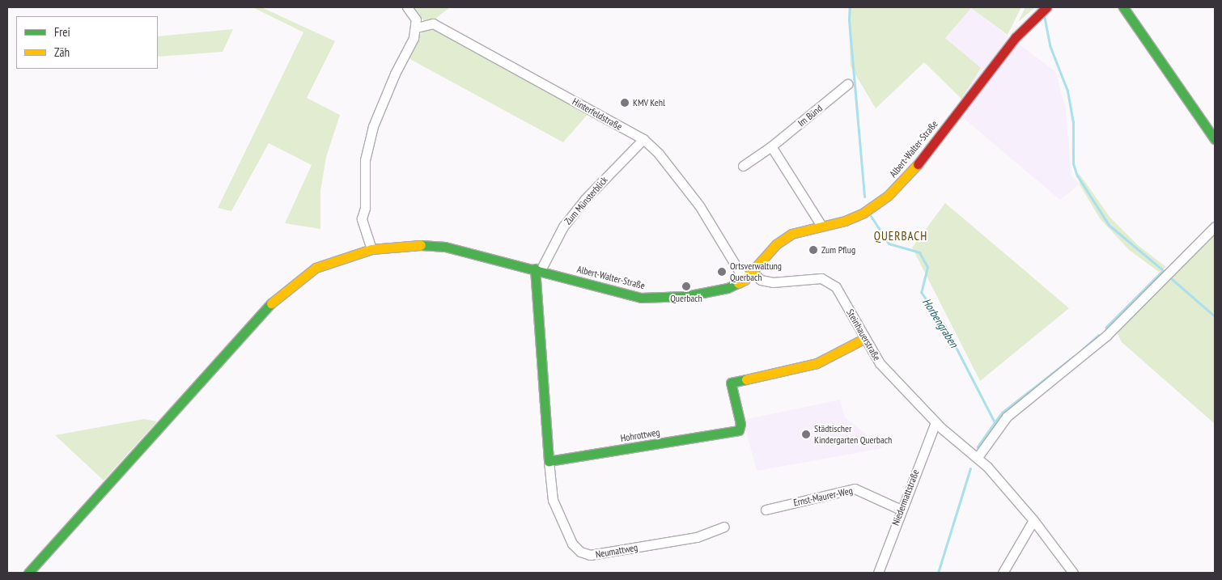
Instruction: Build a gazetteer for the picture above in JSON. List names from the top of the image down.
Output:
{
  "streets": {
    "street": [
      "Hinterfeldstraße",
      "Im Bünd",
      "Albert-Walter-Straße",
      "Zum Münsterblick",
      "Steinhauerstraße",
      "Hohrottweg",
      "Ernst-Maurer-Weg",
      "Niedermattstraße",
      "Neumattweg"
    ]
  },
  "crossings": [
    ["Hinterfeldstraße", "Albert-Walter-Straße"],
    ["Hinterfeldstraße", "Zum Münsterblick"],
    ["Albert-Walter-Straße", "Zum Münsterblick"],
    ["Albert-Walter-Straße", "Steinhauerstraße"],
    ["Steinhauerstraße", "Hohrottweg"],
    ["Steinhauerstraße", "Niedermattstraße"],
    ["Hohrottweg", "Neumattweg"],
    ["Ernst-Maurer-Weg", "Niedermattstraße"]
  ],
  "districts": ["QUERBACH"],
  "water": ["Horbengraben"],
  "places": [
    "KMV Kehl",
    "Zum Pflug",
    "Ortsverwaltung Querbach",
    "Querbach",
    "Städtischer Kindergarten Querbach"
  ],
  "legend": ["Frei", "Zäh"]
}
